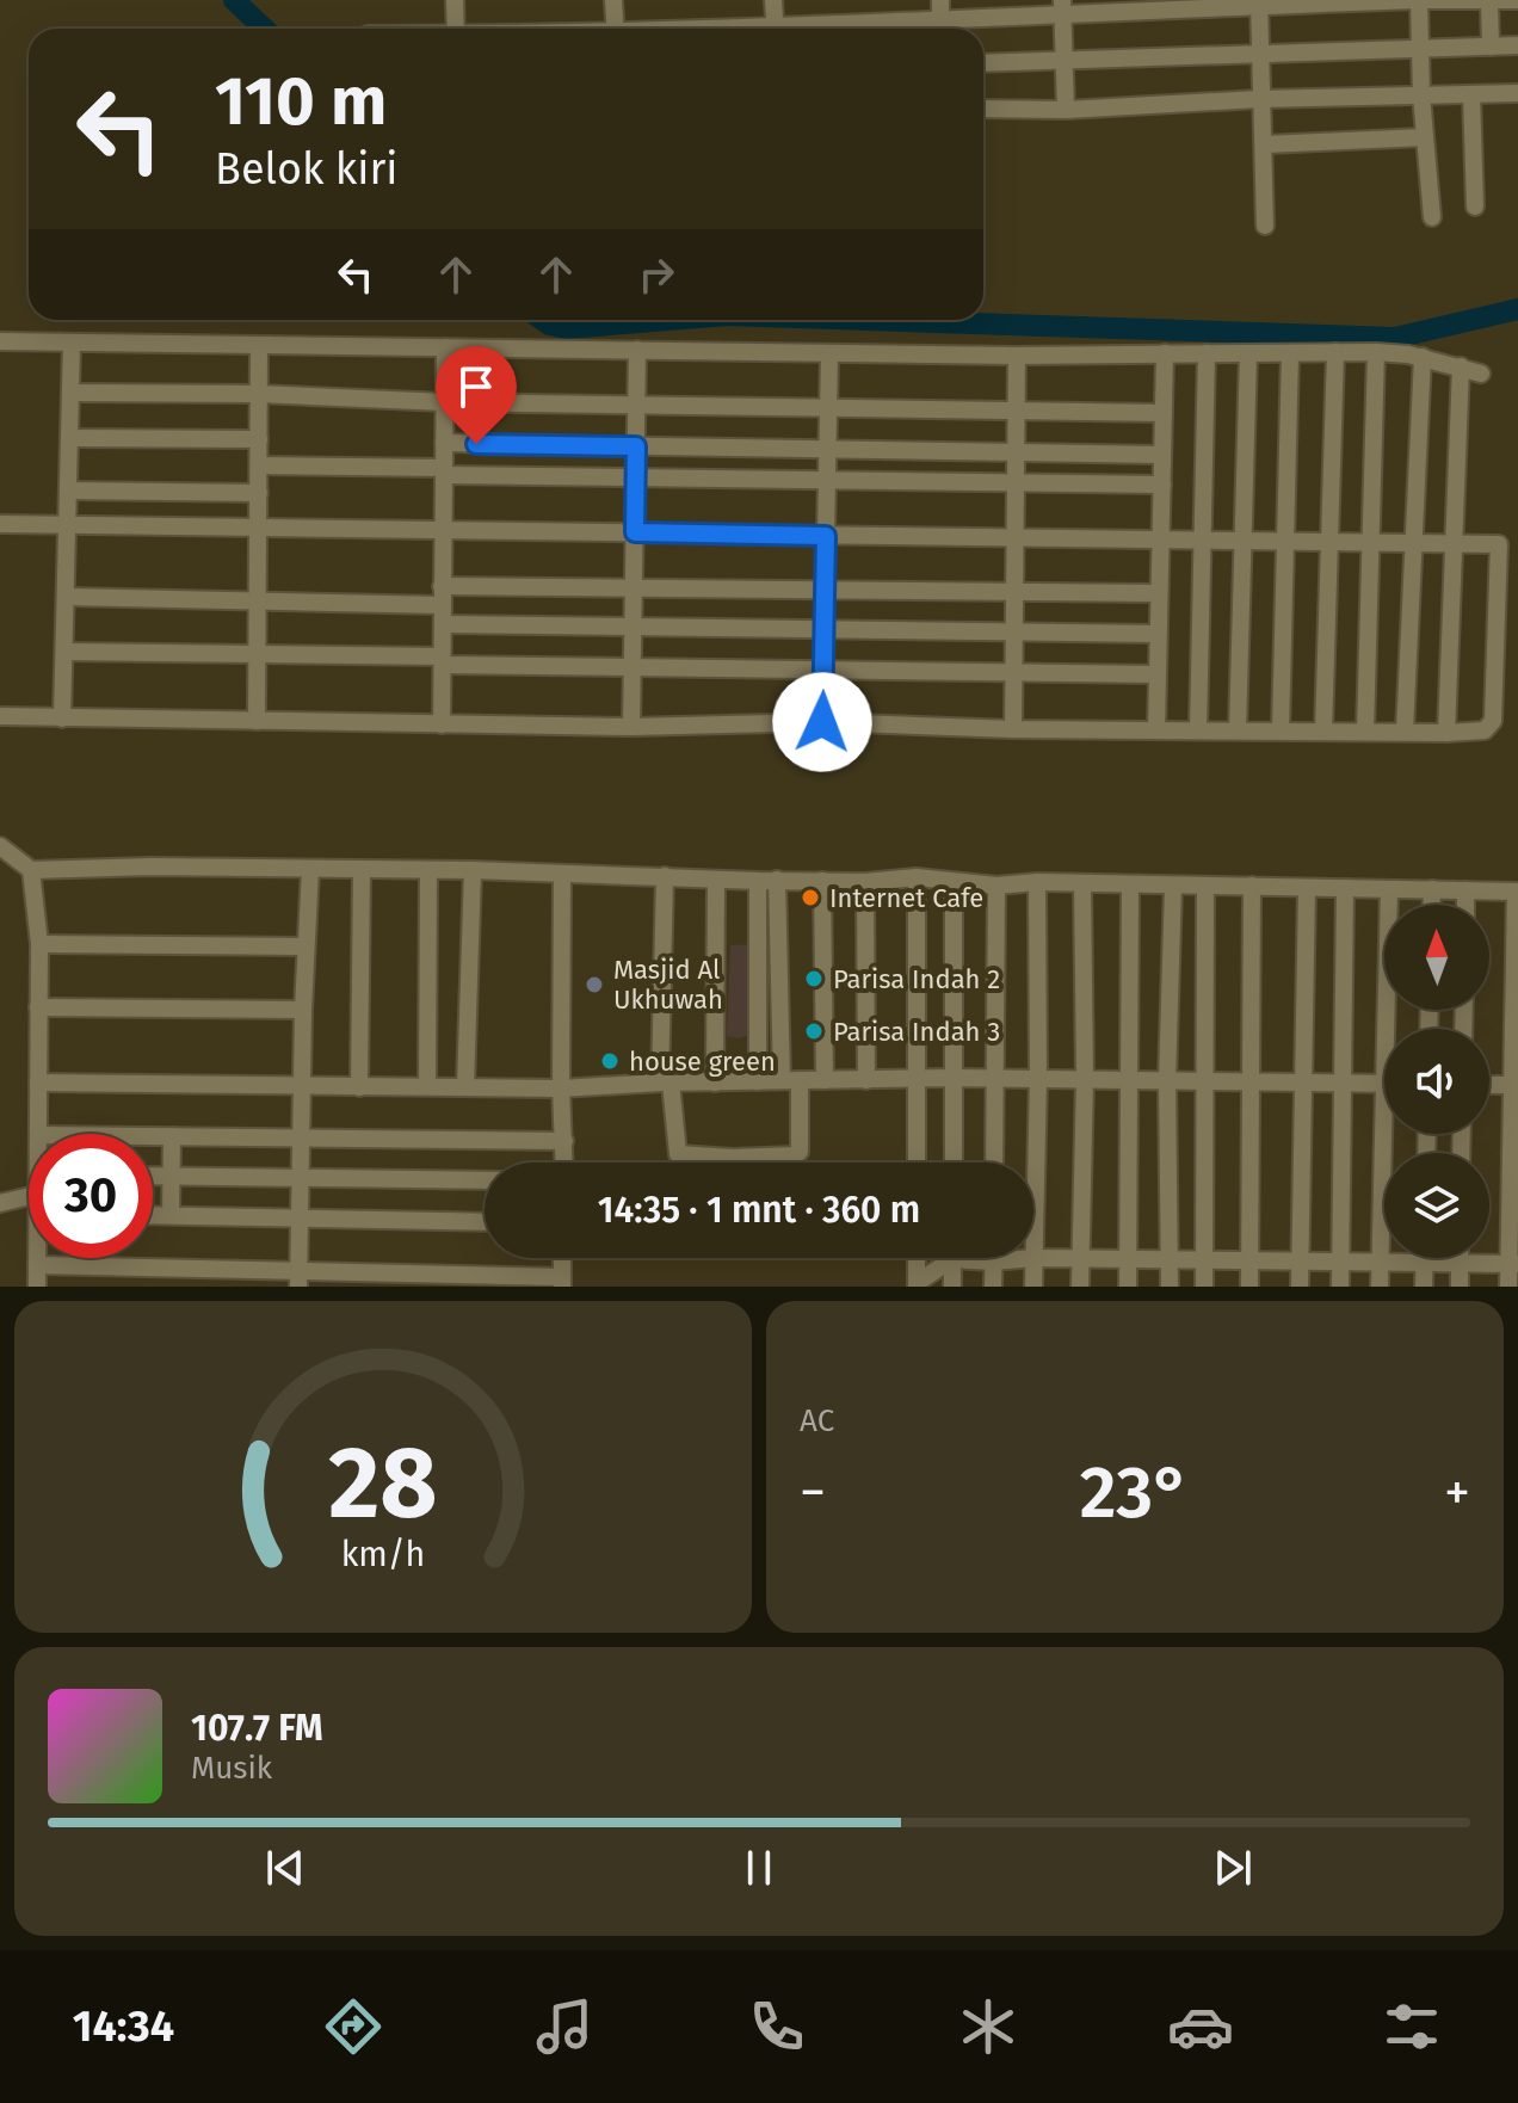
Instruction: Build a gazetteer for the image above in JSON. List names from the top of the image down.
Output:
{
  "places": [
    "Internet Cafe",
    "Parisa Indah 2",
    "Masjid Al Ukhuwah",
    "Parisa Indah 3",
    "house green"
  ],
  "north": "top",
  "page": {
    "turn": ["110 m", "Belok kiri"],
    "limit": "30",
    "trip": "14:35 · 1 mnt · 360 m",
    "tile": "AC",
    "heat": ["−", "23°", "+"],
    "song": ["107.7 FM", "Musik"],
    "tabs": "14:34",
    "gauge": ["28", "km/h"]
  }
}
